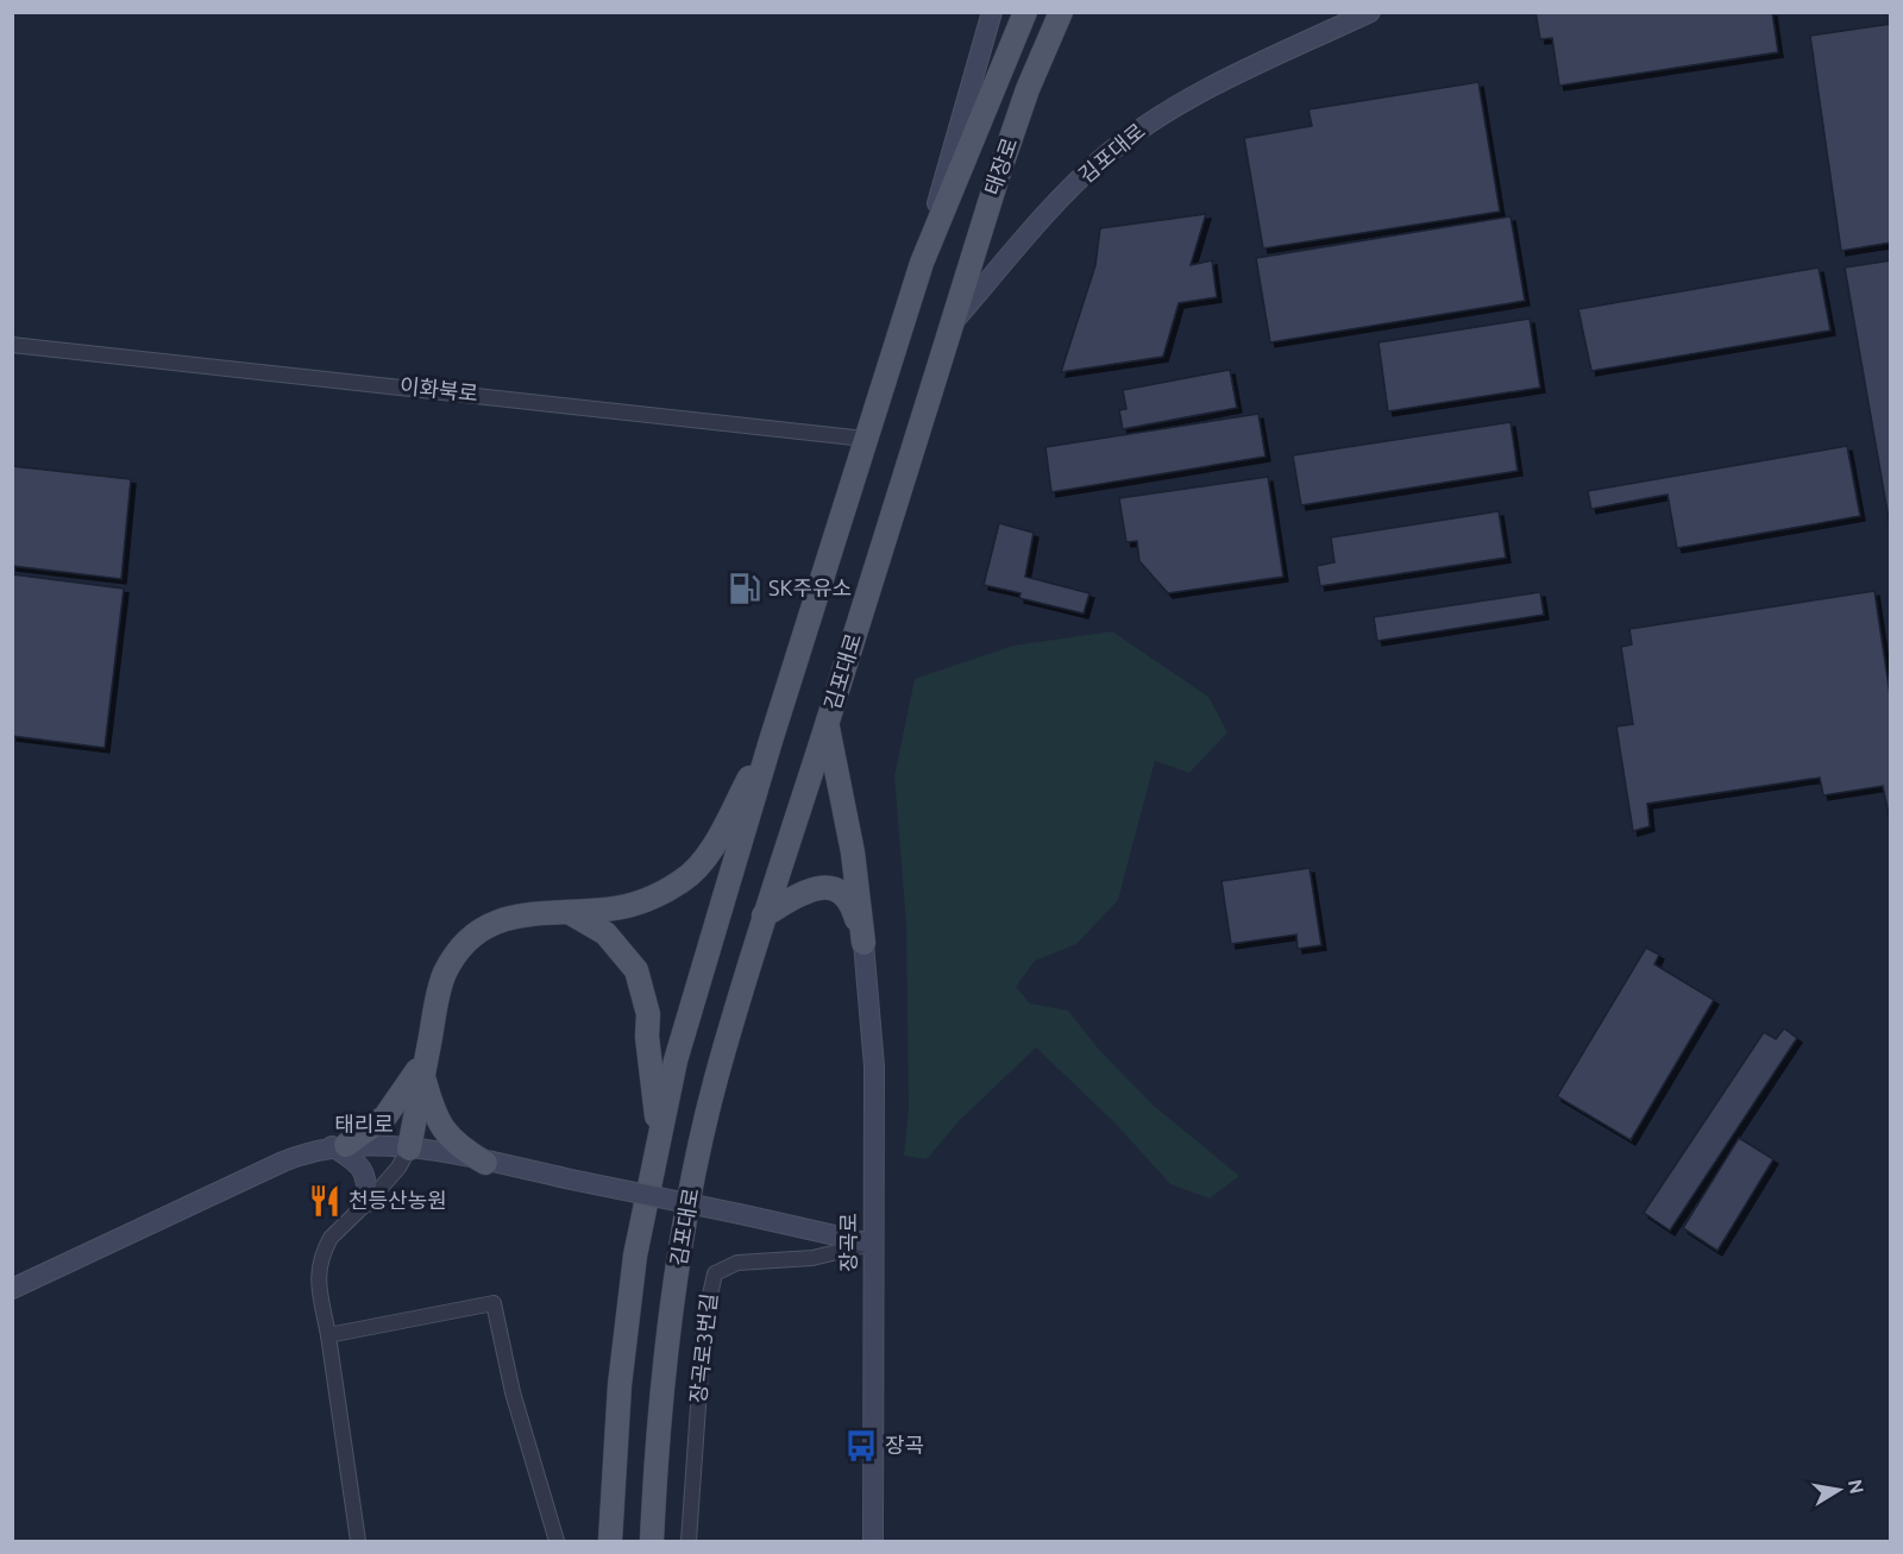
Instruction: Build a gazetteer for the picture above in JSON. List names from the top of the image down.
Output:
{
  "streets": {
    "main road": ["김포대로", "태장로"],
    "street": [
      "이화북로",
      "태리로",
      "장곡로",
      "장곡로3번길"
    ]
  },
  "crossings": [
    ["김포대로", "태장로"],
    ["김포대로", "이화북로"],
    ["장곡로", "장곡로3번길"]
  ],
  "places": {
    "fuel station": ["SK주유소"],
    "restaurant": ["천등산농원"],
    "bus stop": ["장곡"]
  },
  "north": "right"
}
